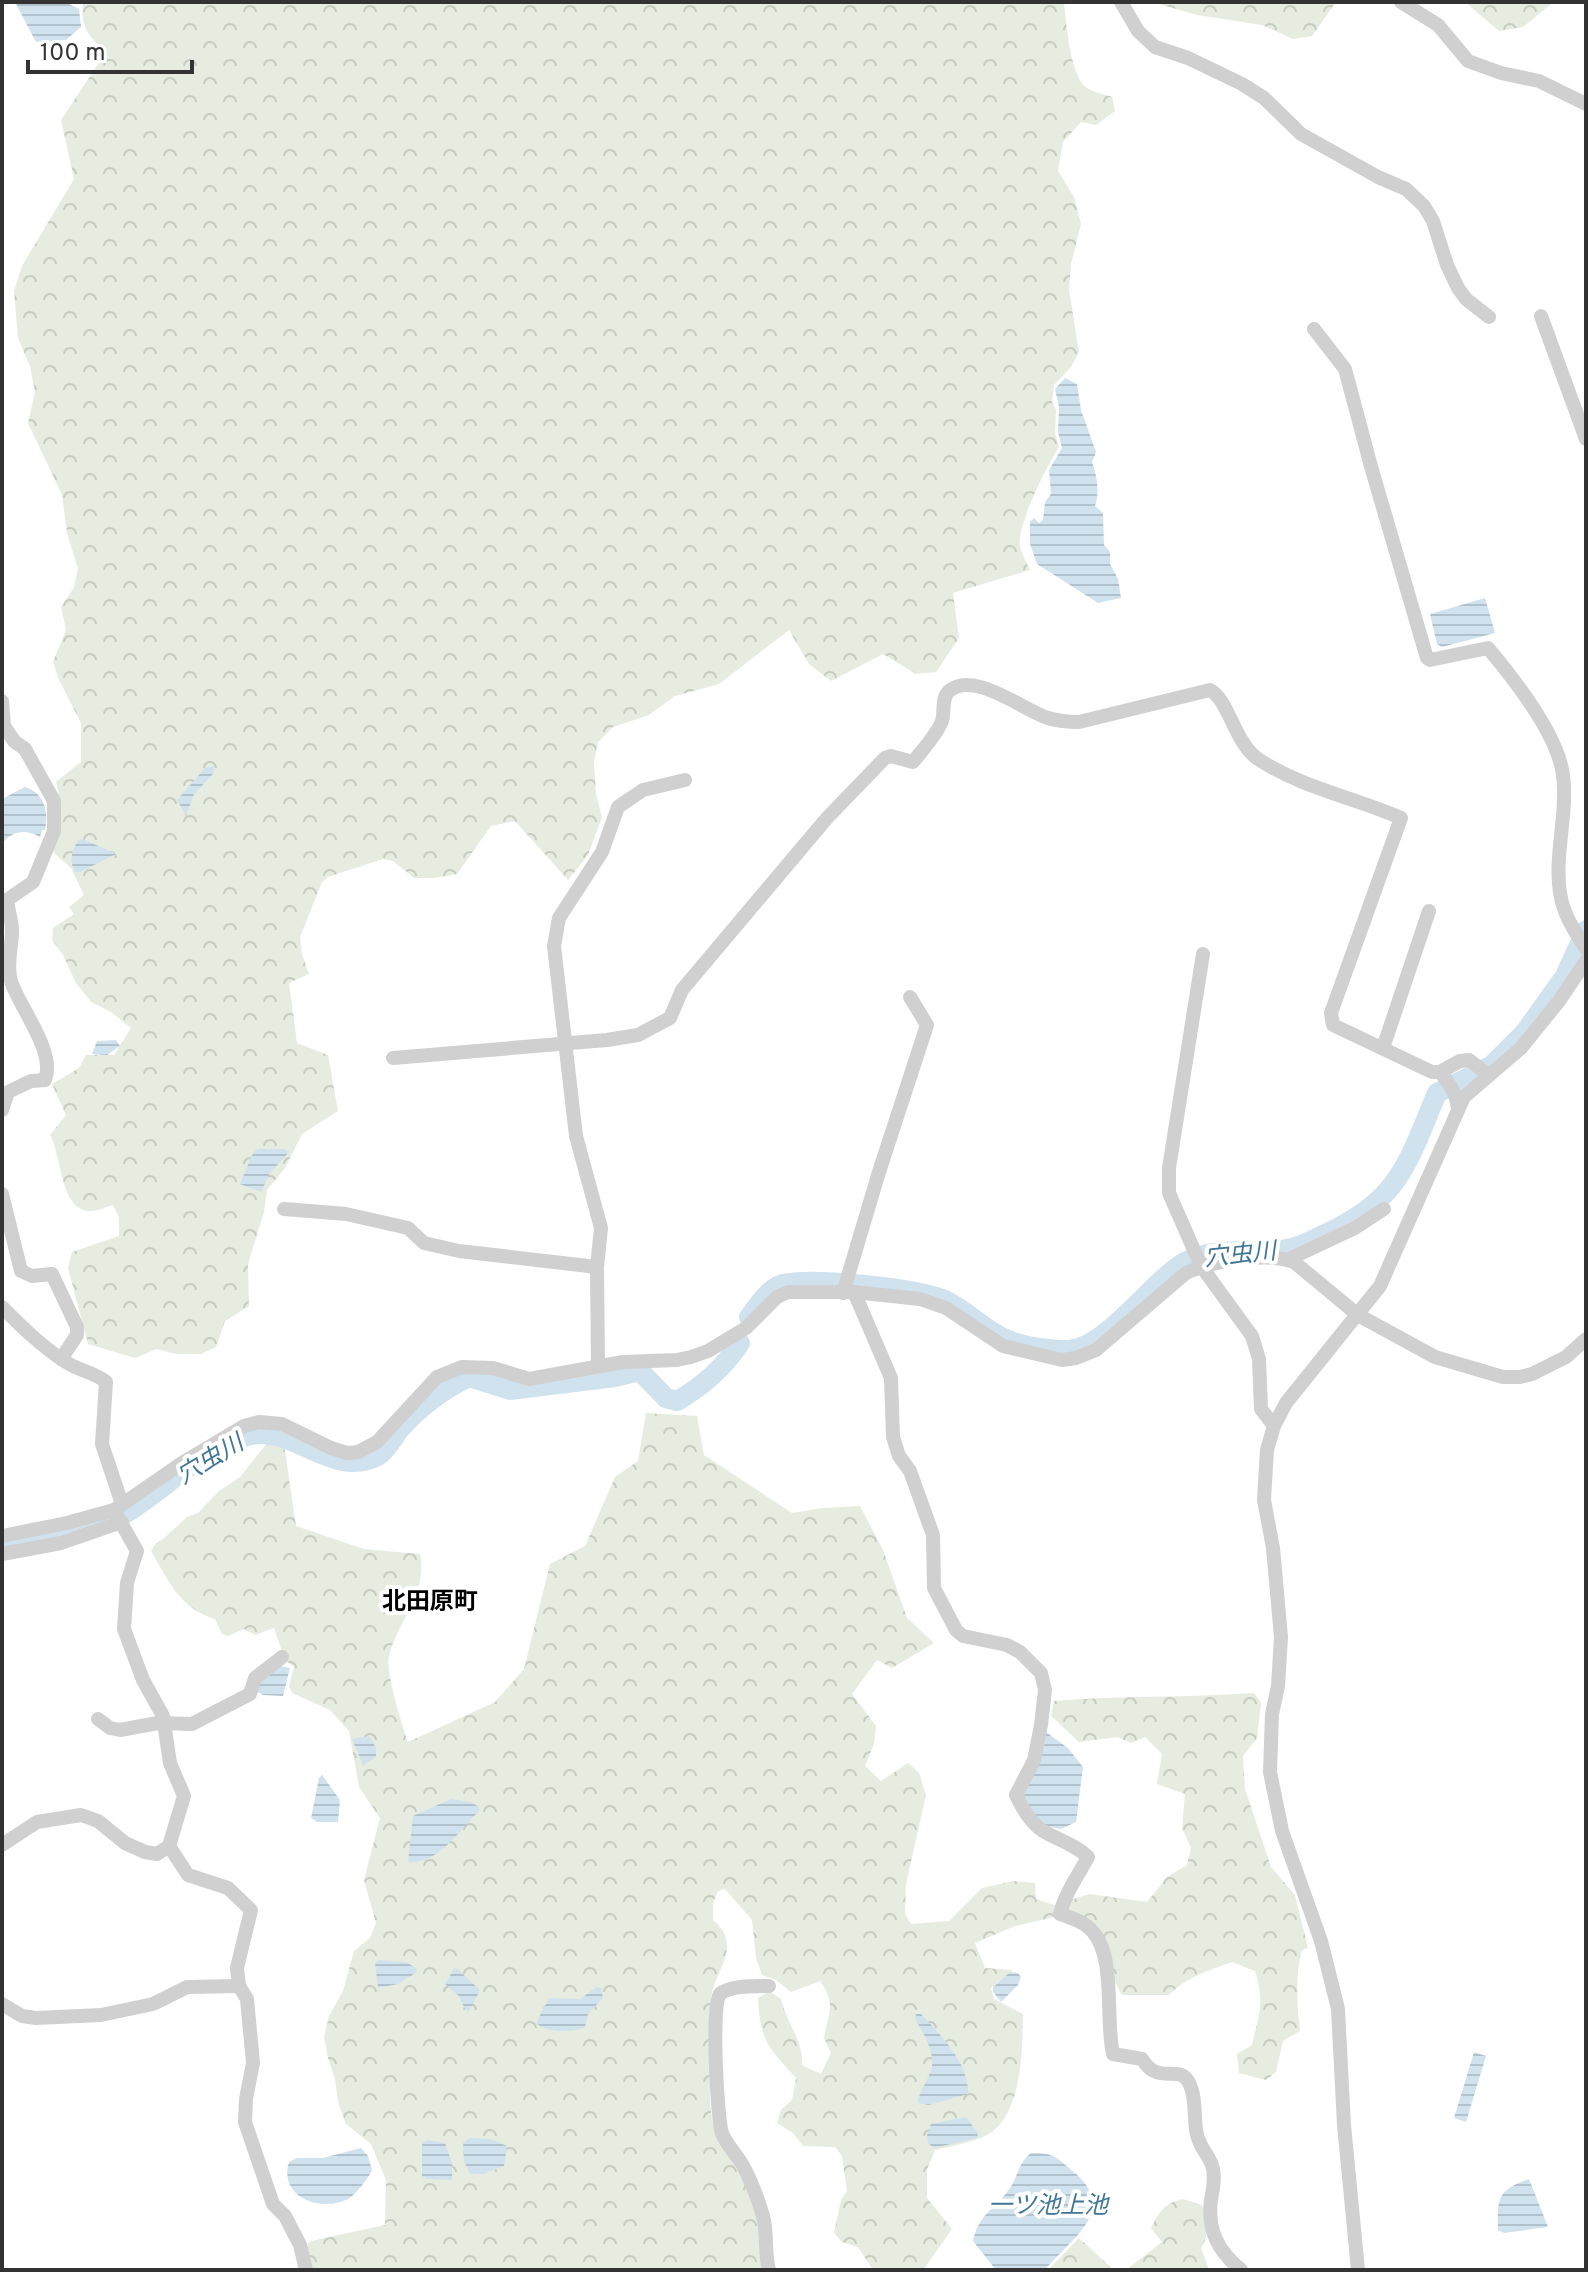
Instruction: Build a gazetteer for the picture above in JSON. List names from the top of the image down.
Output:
{
  "districts": ["北田原町"],
  "water": ["穴虫川", "一ツ池上池"],
  "scale_bar": "100 m"
}
